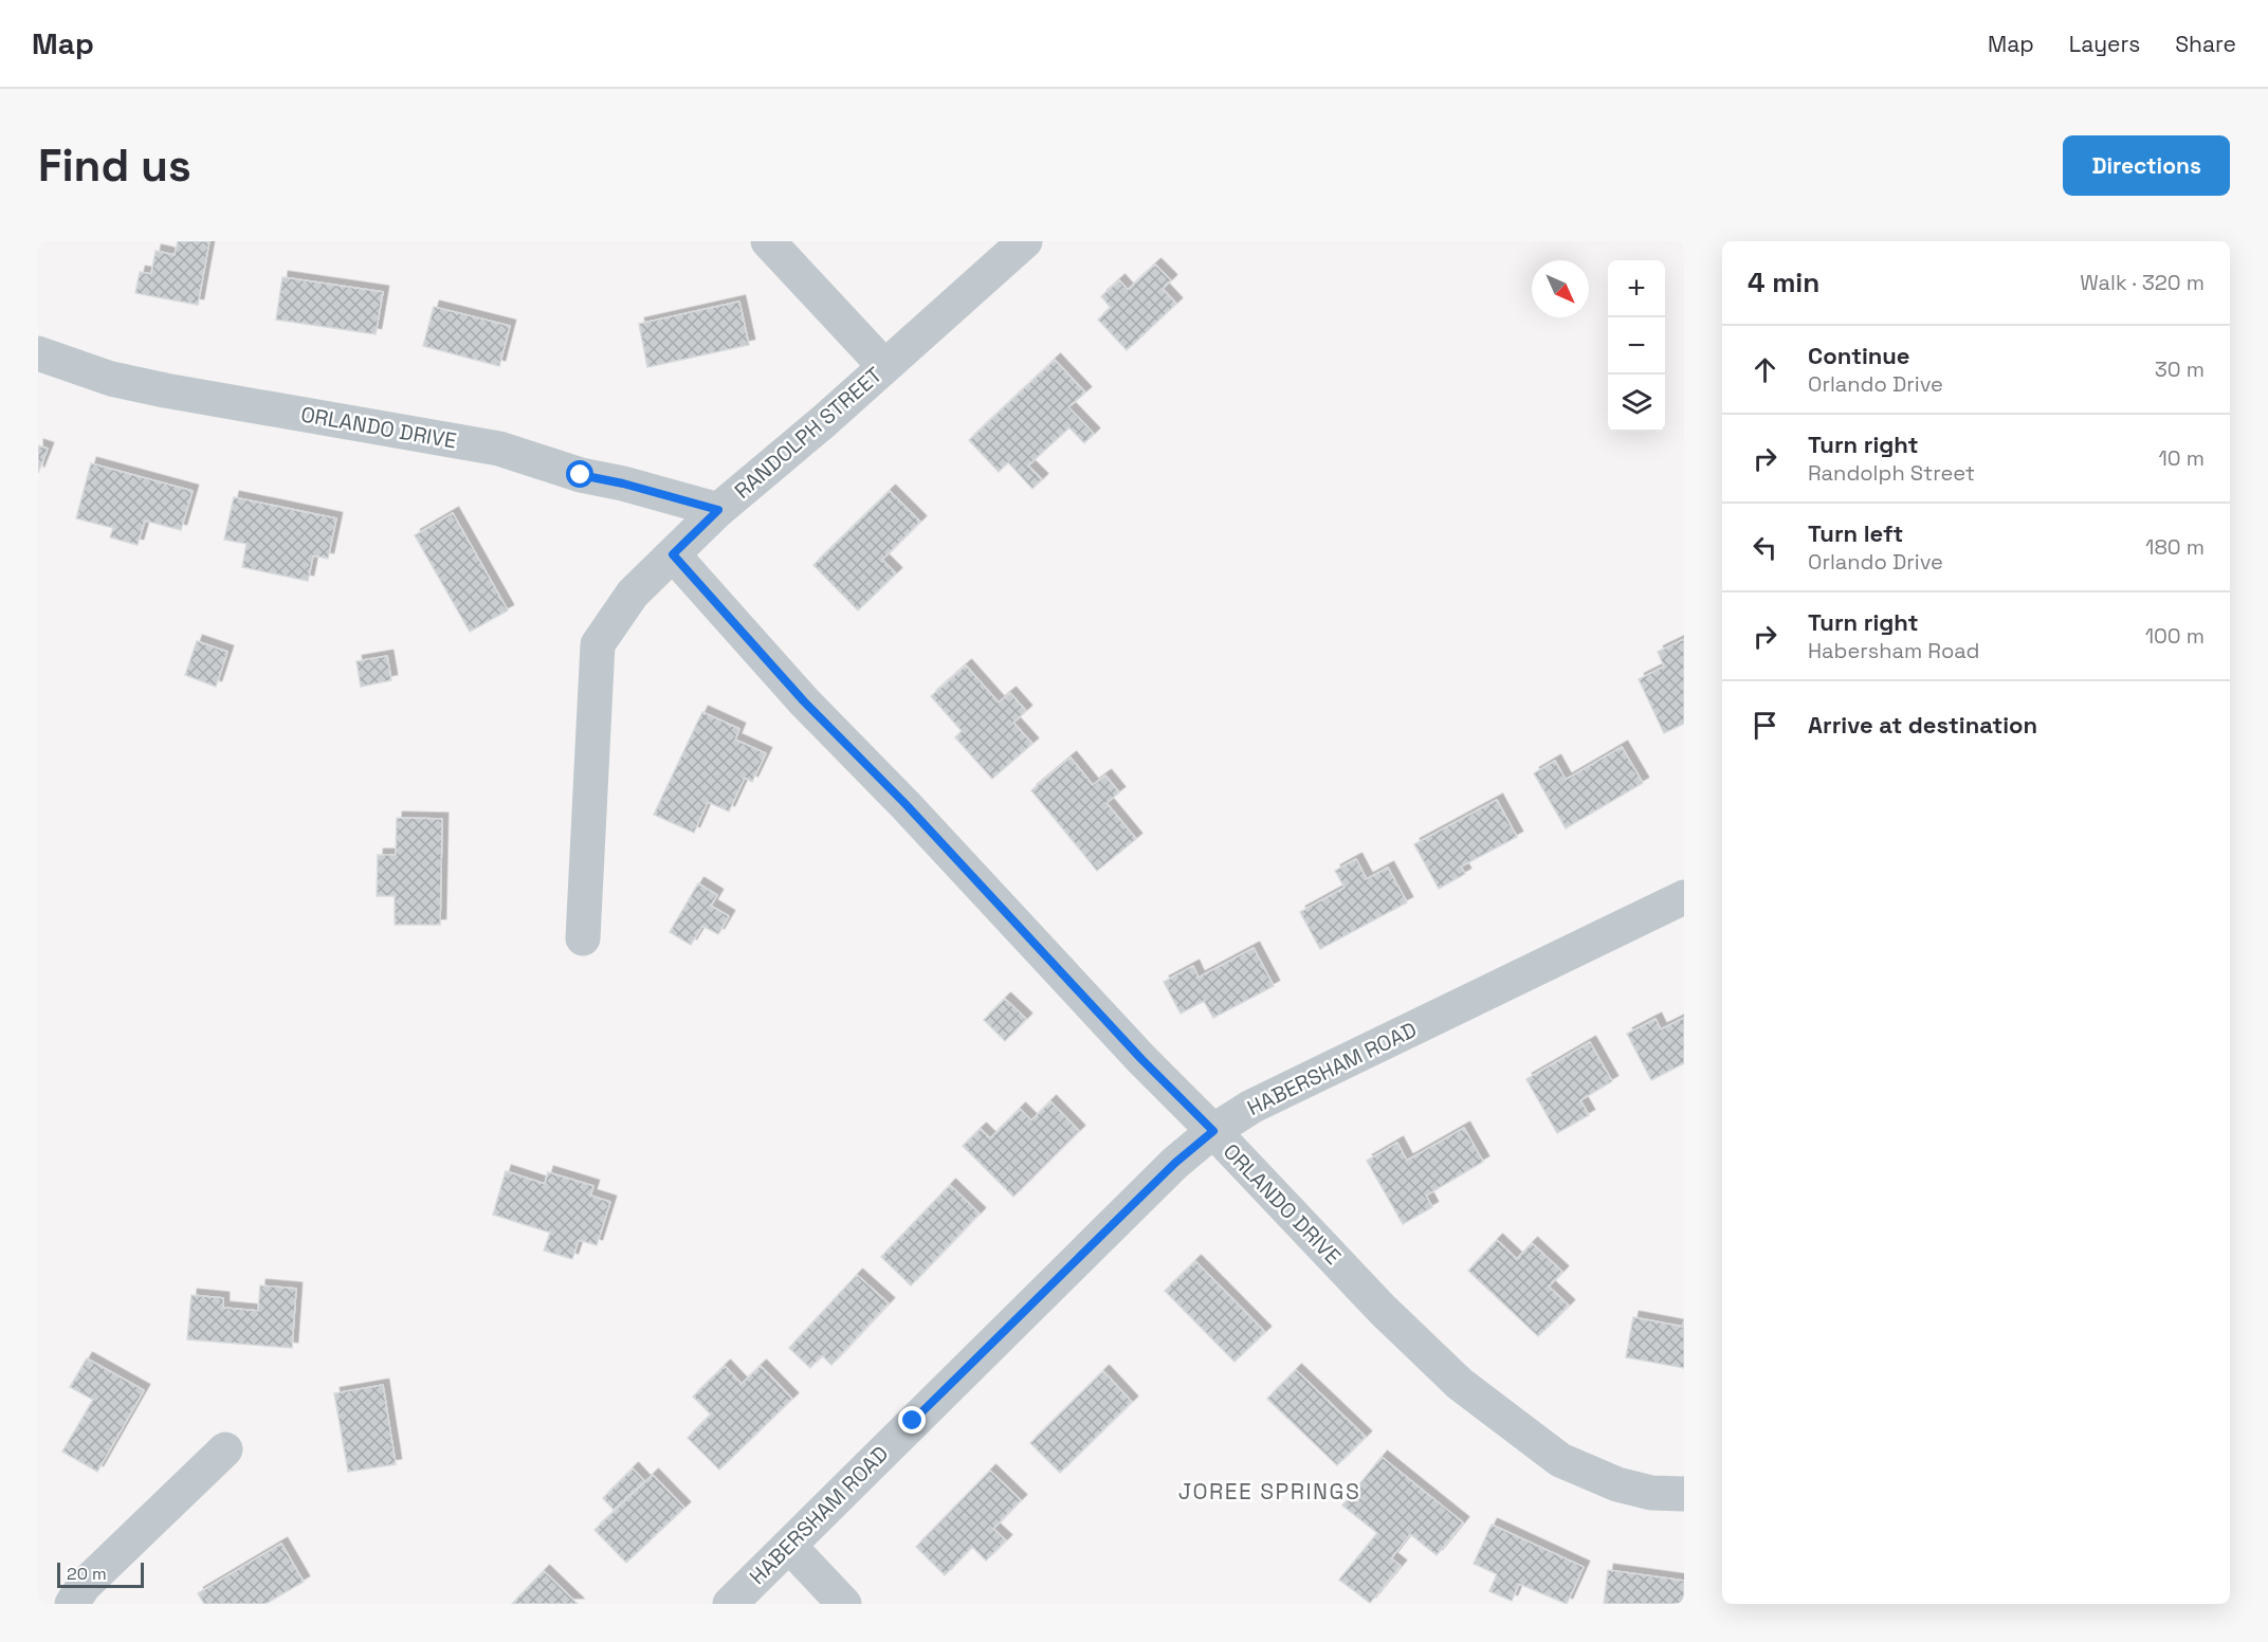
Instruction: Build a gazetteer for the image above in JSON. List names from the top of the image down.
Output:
{
  "streets": {
    "street": ["ORLANDO DRIVE", "RANDOLPH STREET", "HABERSHAM ROAD"]
  },
  "crossings": [
    ["ORLANDO DRIVE", "RANDOLPH STREET"],
    ["ORLANDO DRIVE", "HABERSHAM ROAD"]
  ],
  "districts": ["JOREE SPRINGS"],
  "scale_bar": "20 m",
  "north": "bottom right",
  "page": {
    "header": "Map",
    "nav": ["Map", "Layers", "Share"],
    "buttons": "Directions",
    "title": "Find us",
    "heading": ["4 min", "Walk · 320 m"],
    "map_buttons": ["+", "−"],
    "list": [
      ["Continue", "Orlando Drive", "30 m"],
      ["Turn right", "Randolph Street", "10 m"],
      ["Turn left", "Orlando Drive", "180 m"],
      ["Turn right", "Habersham Road", "100 m"],
      "Arrive at destination"
    ],
    "scale": "20 m"
  }
}
